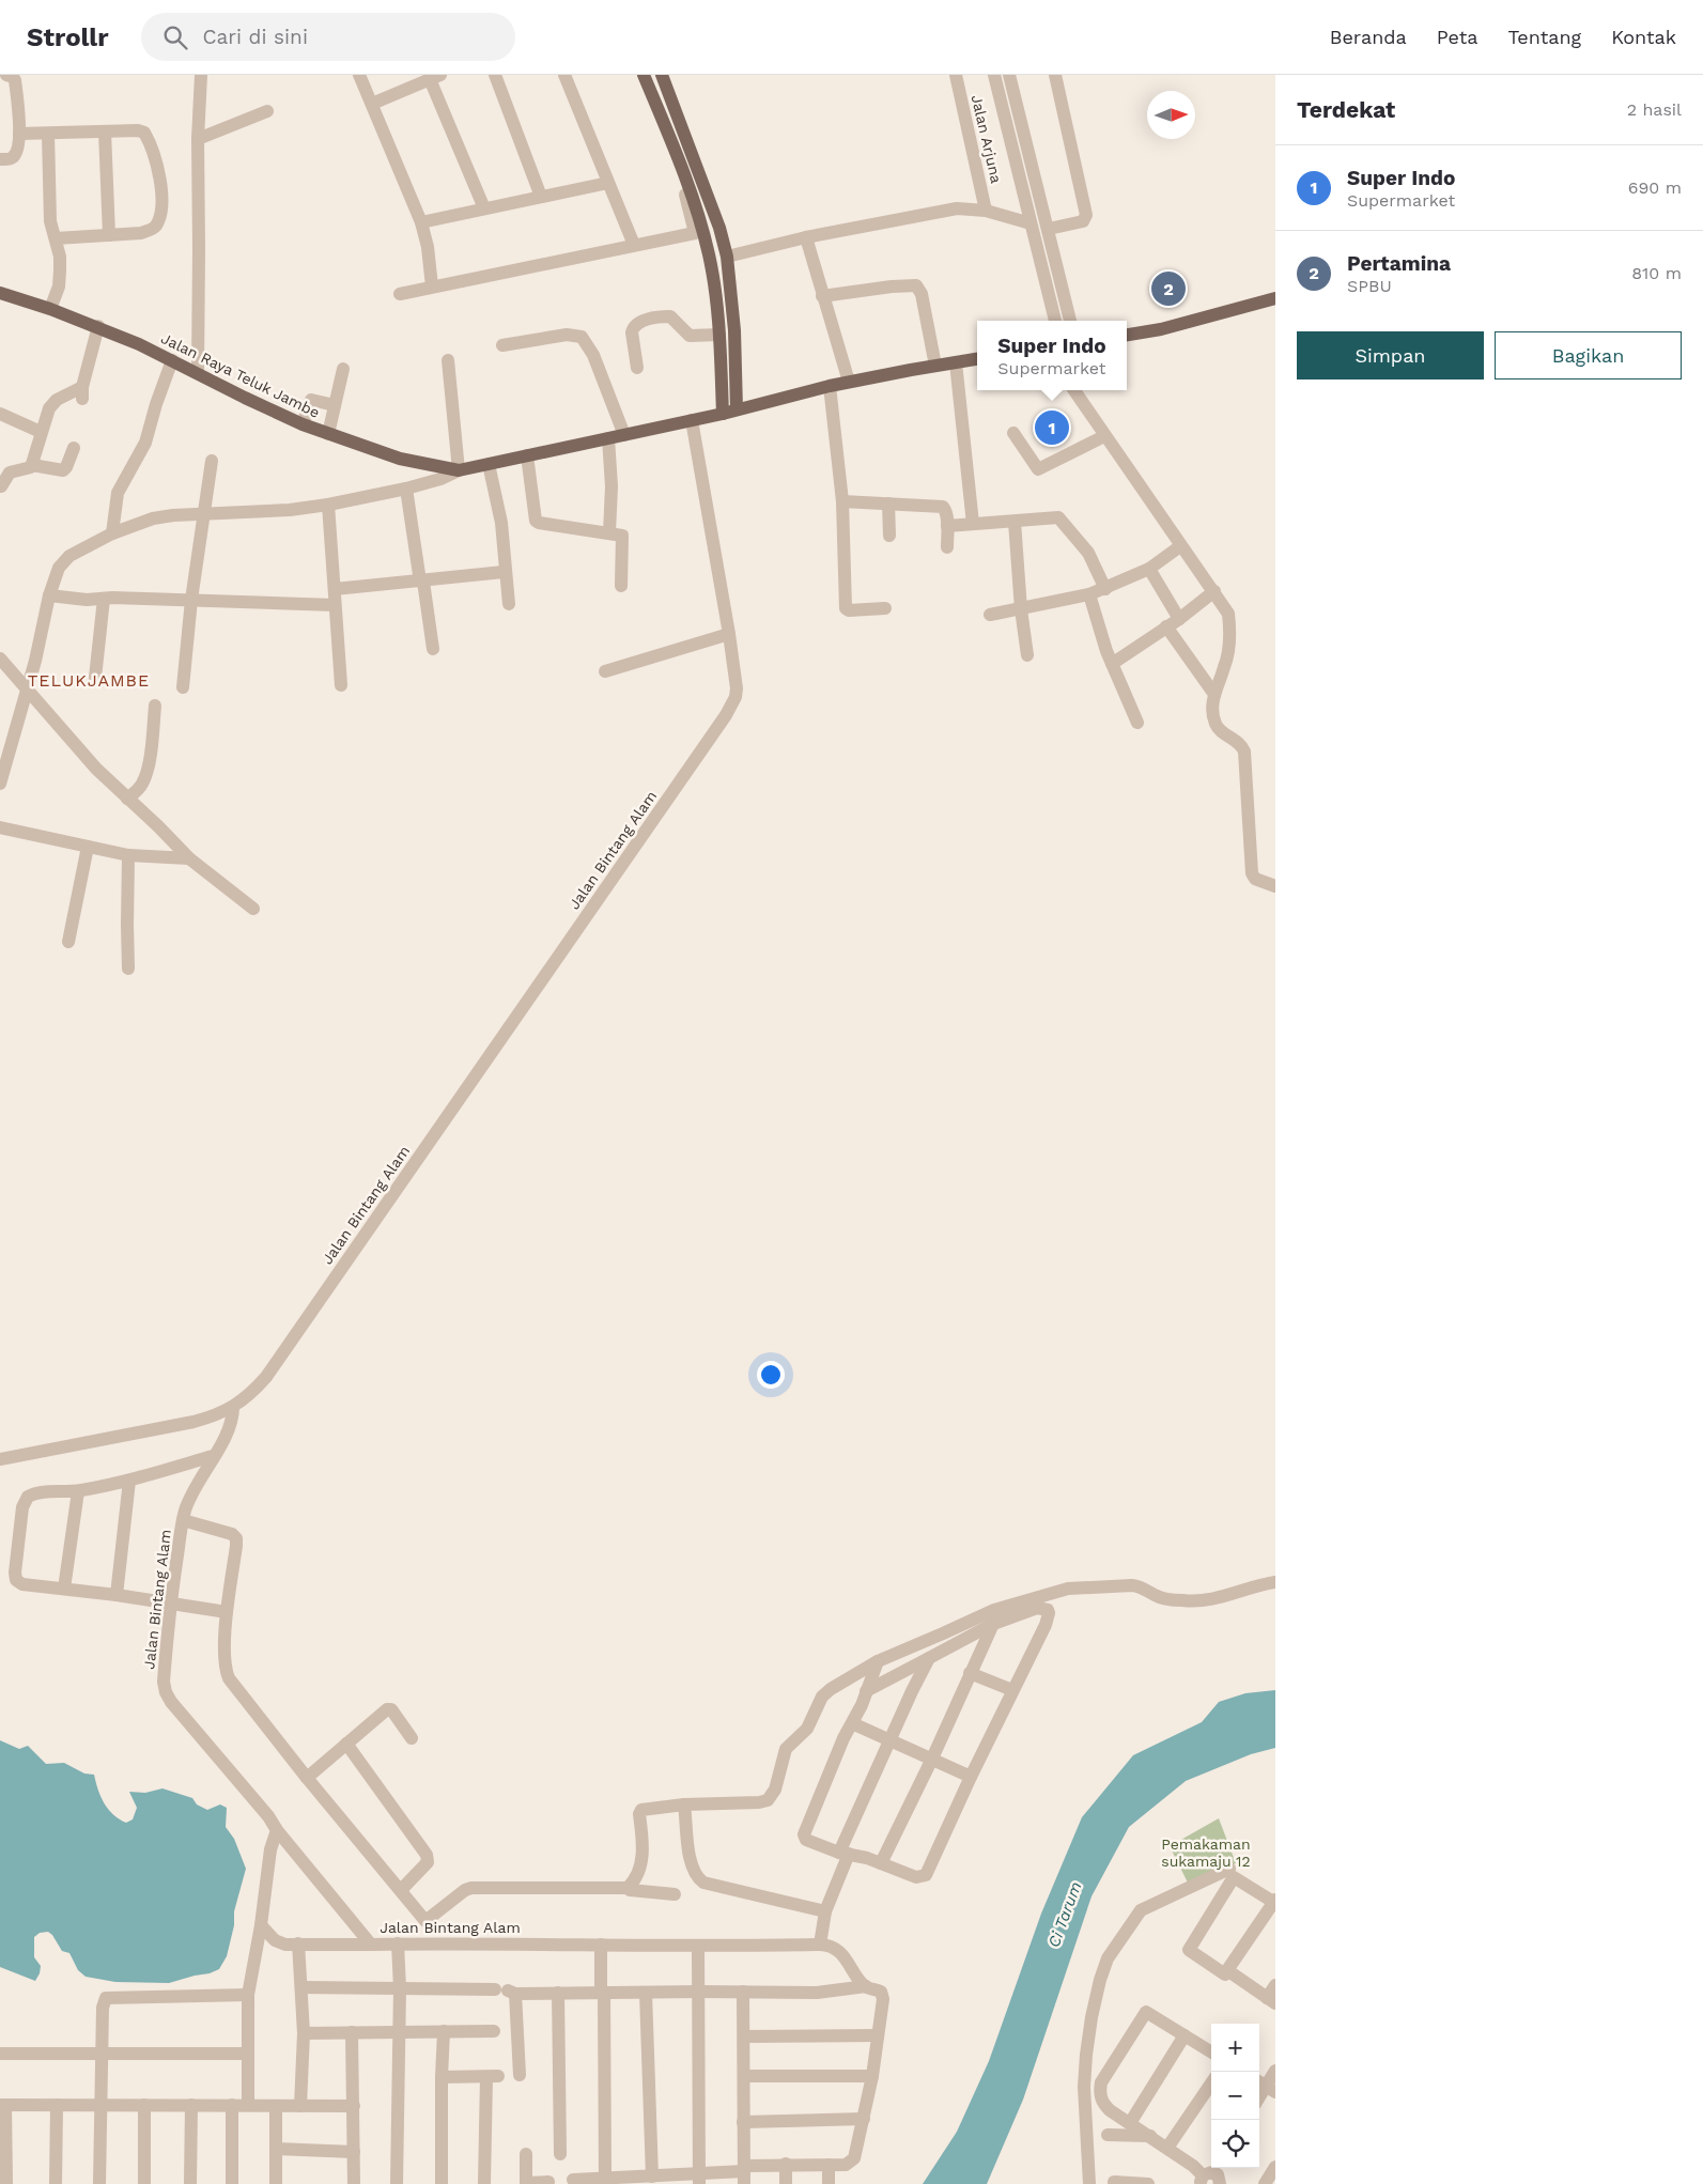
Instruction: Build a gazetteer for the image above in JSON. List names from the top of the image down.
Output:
{
  "streets": {
    "main road": ["Jalan Raya Teluk Jambe"],
    "street": ["Jalan Arjuna", "Jalan Bintang Alam"]
  },
  "crossings": [
    ["Jalan Raya Teluk Jambe", "Jalan Bintang Alam"]
  ],
  "districts": ["TELUKJAMBE"],
  "water": ["Ci Tarum"],
  "parks": ["Pemakaman sukamaju 12"],
  "north": "right",
  "page": {
    "header": "Strollr",
    "search": "Cari di sini",
    "nav": [
      "Beranda",
      "Peta",
      "Tentang",
      "Kontak"
    ],
    "heading": ["Terdekat", "2 hasil"],
    "list": [
      {
        "mark": "1",
        "name": "Super Indo",
        "note": "Supermarket",
        "value": "690 m"
      },
      {
        "mark": "2",
        "name": "Pertamina",
        "note": "SPBU",
        "value": "810 m"
      }
    ],
    "pins": ["2", "1"],
    "buttons": ["Simpan", "Bagikan"],
    "popup": ["Super Indo", "Supermarket"],
    "map_buttons": ["+", "−"]
  }
}
